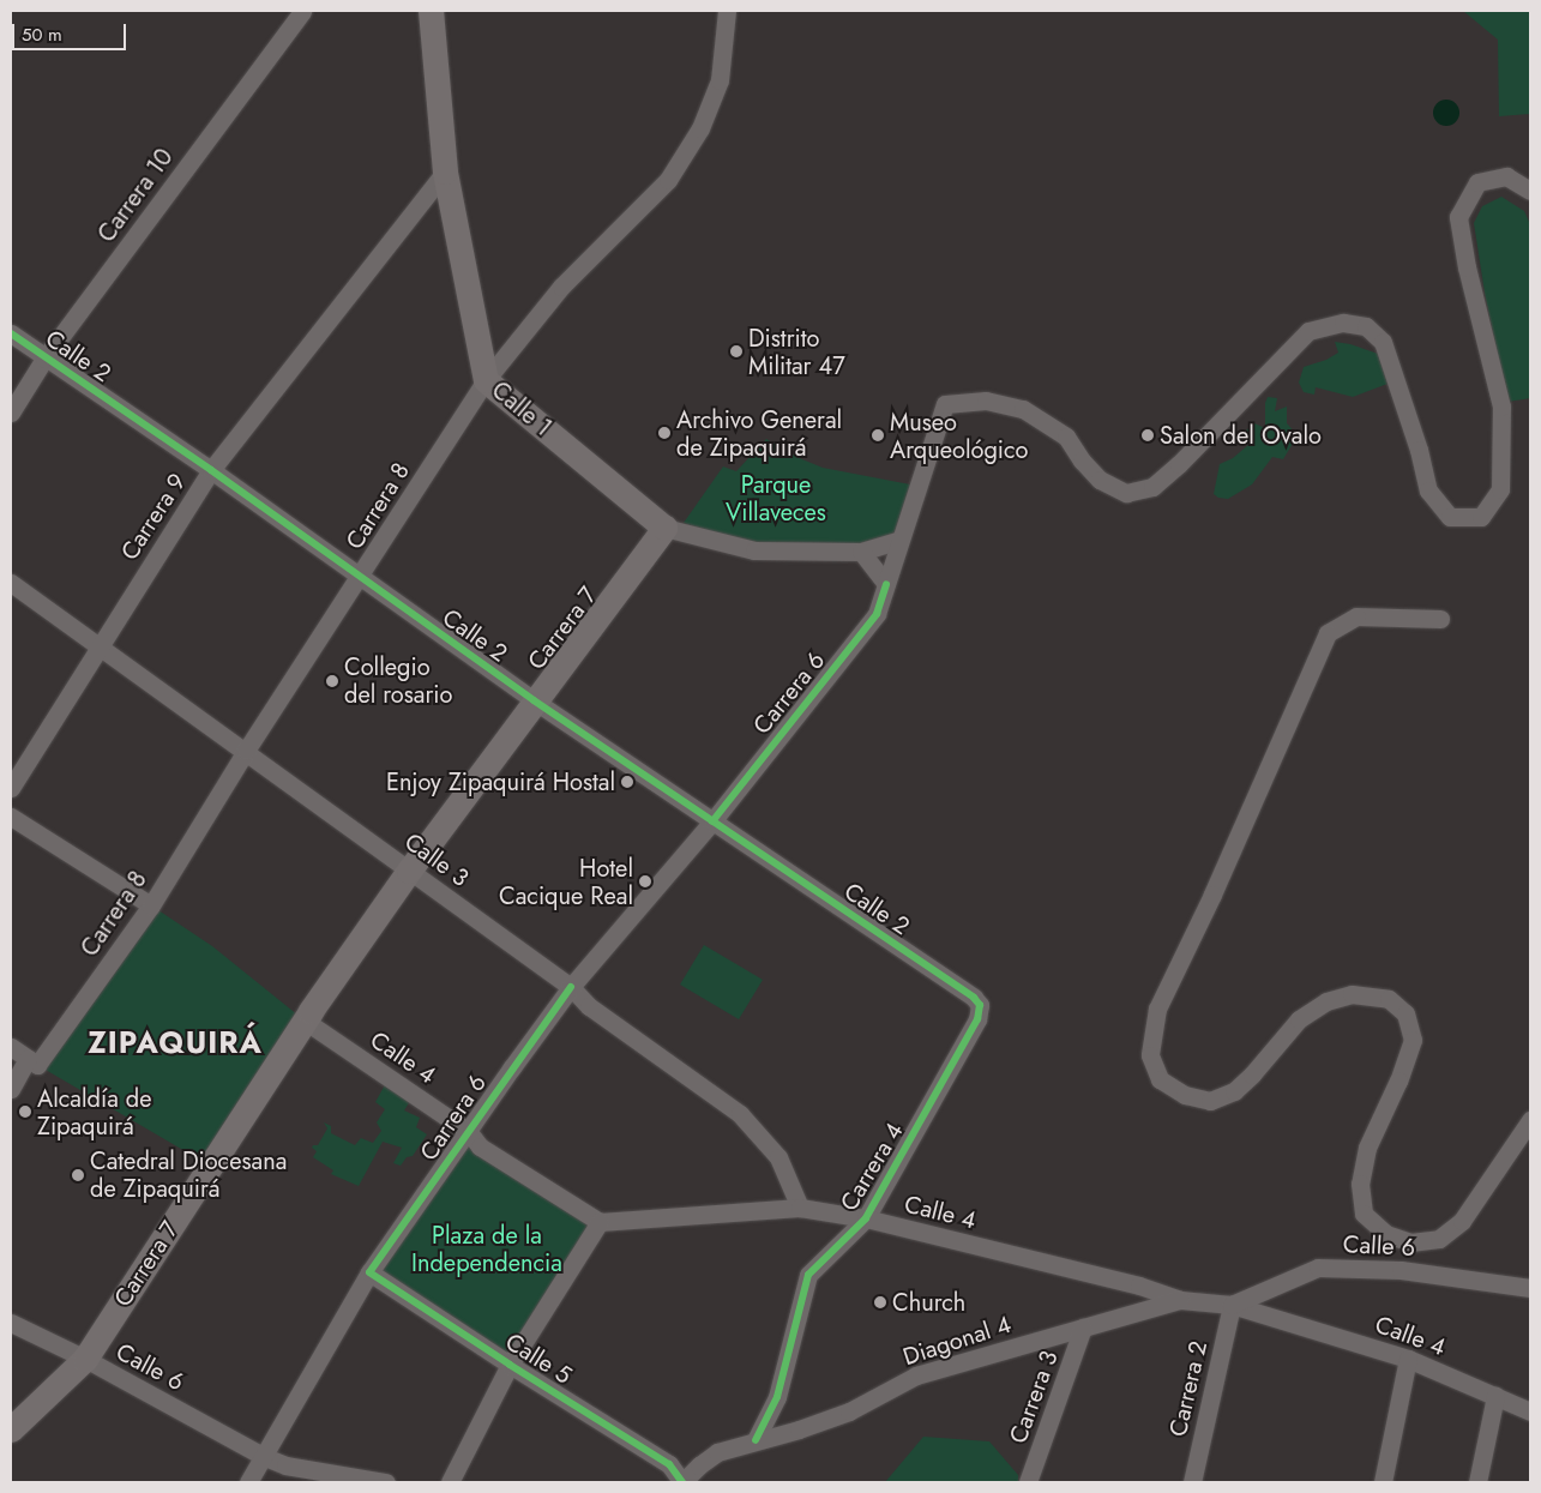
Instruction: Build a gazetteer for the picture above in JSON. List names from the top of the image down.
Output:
{
  "streets": {
    "street": [
      "Carrera 10",
      "Calle 2",
      "Calle 1",
      "Carrera 8",
      "Carrera 9",
      "Carrera 7",
      "Carrera 6",
      "Calle 3",
      "Calle 4",
      "Carrera 4",
      "Calle 6",
      "Diagonal 4",
      "Calle 5",
      "Carrera 2",
      "Carrera 3"
    ]
  },
  "crossings": [
    ["Carrera 10", "Calle 2"],
    ["Calle 2", "Carrera 8"],
    ["Calle 2", "Carrera 9"],
    ["Calle 2", "Carrera 7"],
    ["Calle 2", "Carrera 6"],
    ["Calle 2", "Carrera 4"],
    ["Calle 1", "Carrera 8"],
    ["Calle 1", "Carrera 9"],
    ["Calle 1", "Carrera 7"],
    ["Calle 1", "Carrera 6"],
    ["Carrera 8", "Calle 3"],
    ["Carrera 9", "Calle 3"],
    ["Carrera 7", "Calle 3"],
    ["Carrera 7", "Calle 4"],
    ["Carrera 7", "Calle 6"],
    ["Carrera 6", "Calle 3"],
    ["Carrera 6", "Calle 4"],
    ["Carrera 6", "Calle 6"],
    ["Carrera 6", "Calle 5"],
    ["Calle 3", "Calle 4"],
    ["Calle 4", "Carrera 4"],
    ["Calle 4", "Calle 6"],
    ["Calle 4", "Diagonal 4"],
    ["Calle 4", "Carrera 2"],
    ["Carrera 4", "Diagonal 4"],
    ["Calle 6", "Carrera 2"],
    ["Diagonal 4", "Carrera 3"]
  ],
  "districts": ["ZIPAQUIRÁ"],
  "parks": ["Parque Villaveces", "Plaza de la Independencia"],
  "places": [
    "Distrito Militar 47",
    "Archivo General de Zipaquirá",
    "Museo Arqueológico",
    "Salon del Ovalo",
    "Collegio del rosario",
    "Enjoy Zipaquirá Hostal",
    "Hotel Cacique Real",
    "Alcaldía de Zipaquirá",
    "Catedral Diocesana de Zipaquirá",
    "Church"
  ],
  "scale_bar": "50 m"
}
